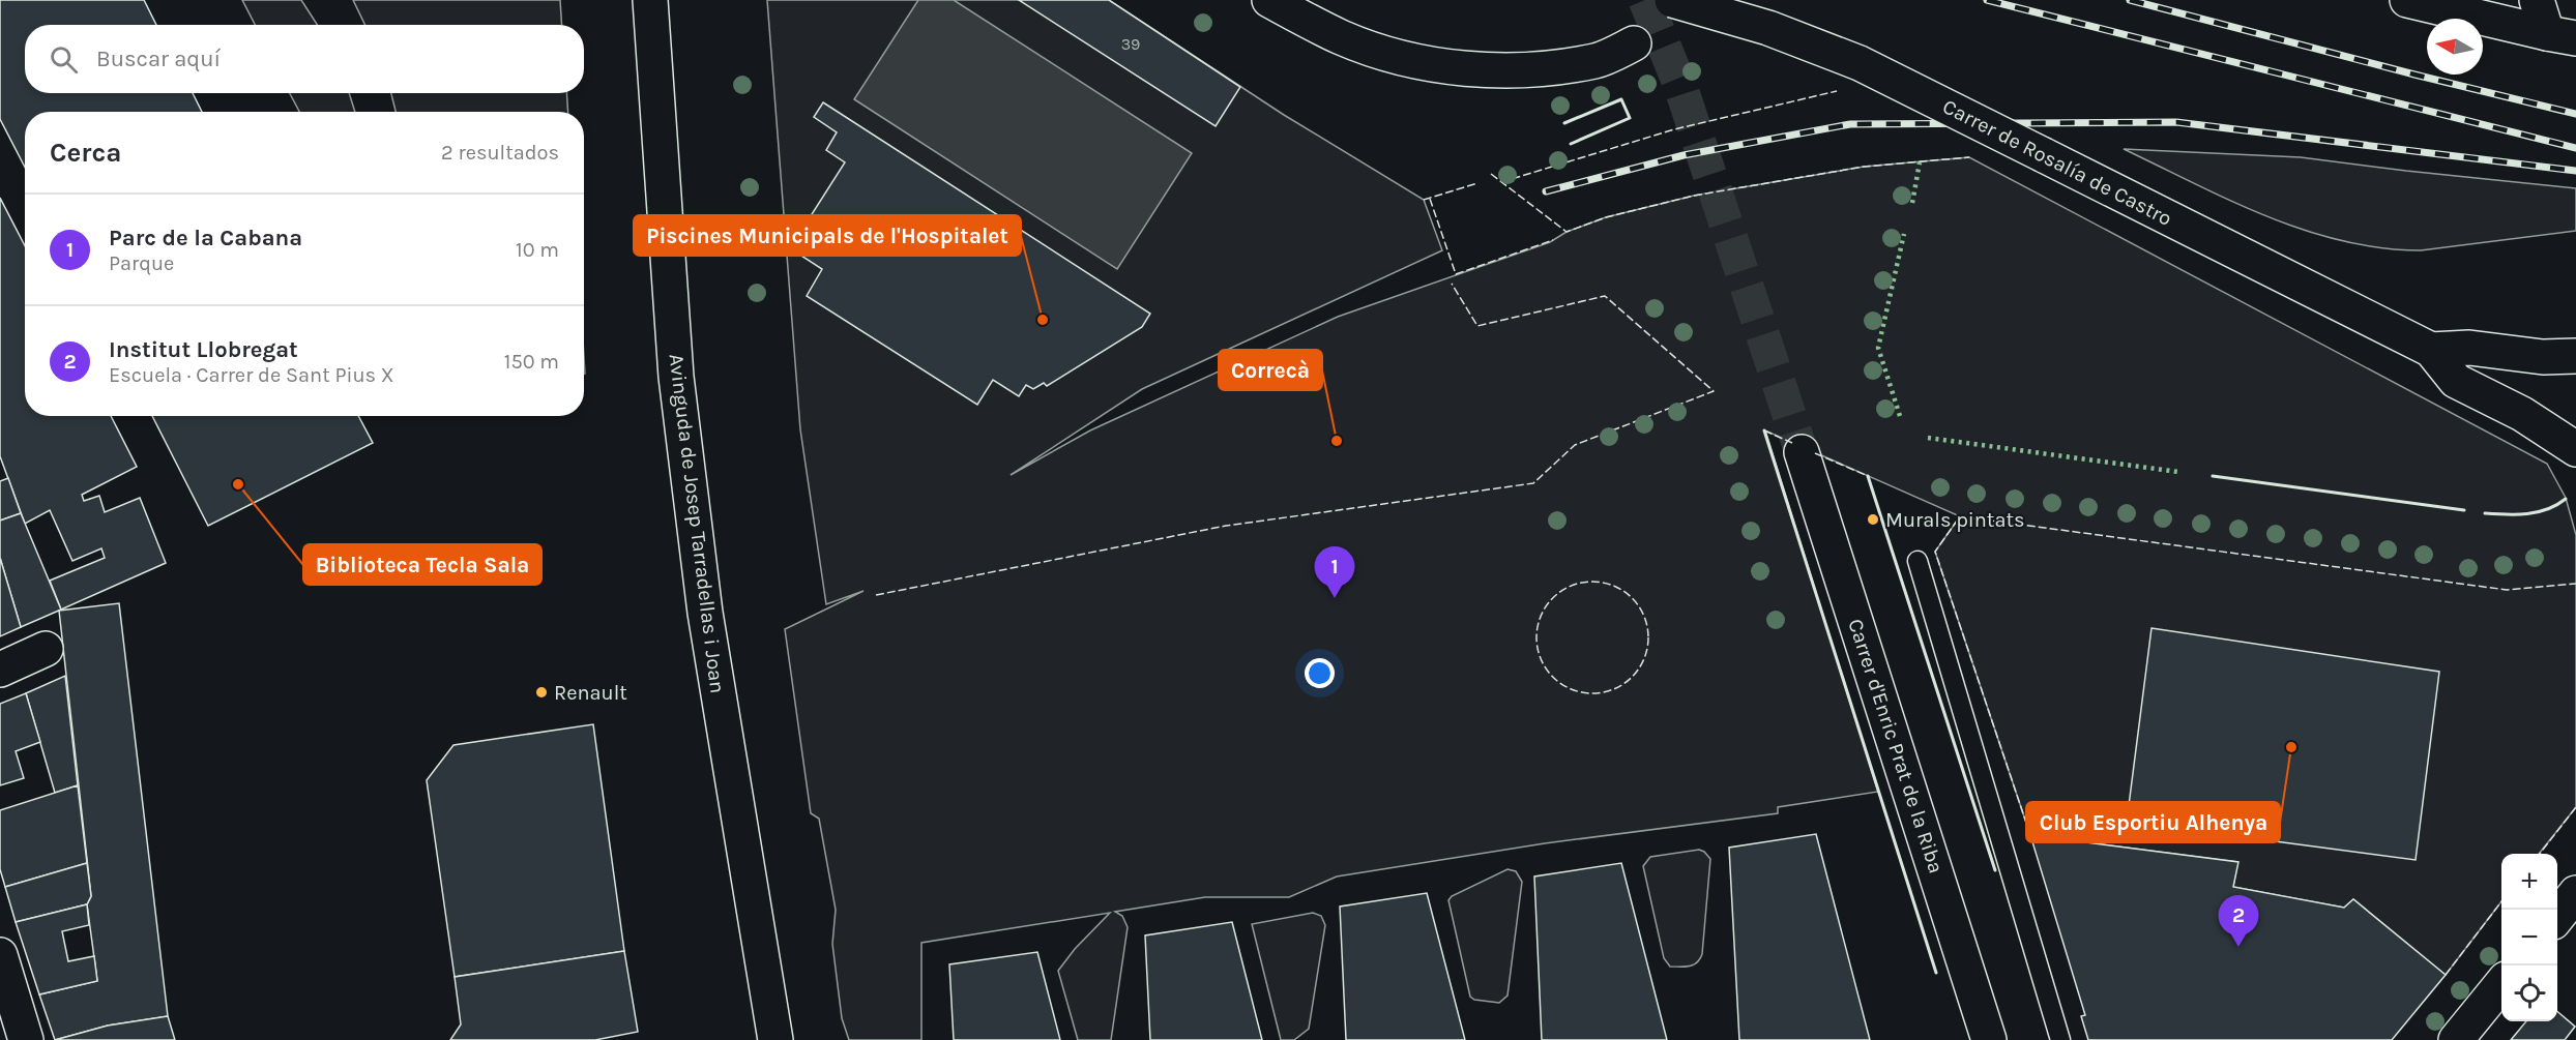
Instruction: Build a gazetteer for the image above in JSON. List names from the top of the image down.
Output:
{
  "streets": {
    "street": ["Carrer de Rosalía de Castro", "Avinguda de Josep Tarradellas i Joan", "Carrer d'Enric Prat de la Riba"]
  },
  "places": [
    "Piscines Municipals de l'Hospitalet",
    "Correcà",
    "Biblioteca Tecla Sala",
    "Murals pintats",
    "Renault",
    "Club Esportiu Alhenya"
  ],
  "house_numbers": ["39"],
  "north": "left",
  "page": {
    "search": "Buscar aquí",
    "heading": ["Cerca", "2 resultados"],
    "list": [
      {
        "mark": "1",
        "name": "Parc de la Cabana",
        "note": "Parque",
        "value": "10 m"
      },
      {
        "mark": "2",
        "name": "Institut Llobregat",
        "note": "Escuela · Carrer de Sant Pius X",
        "value": "150 m"
      }
    ],
    "pins": ["1", "2"],
    "map_buttons": ["+", "−"]
  }
}
